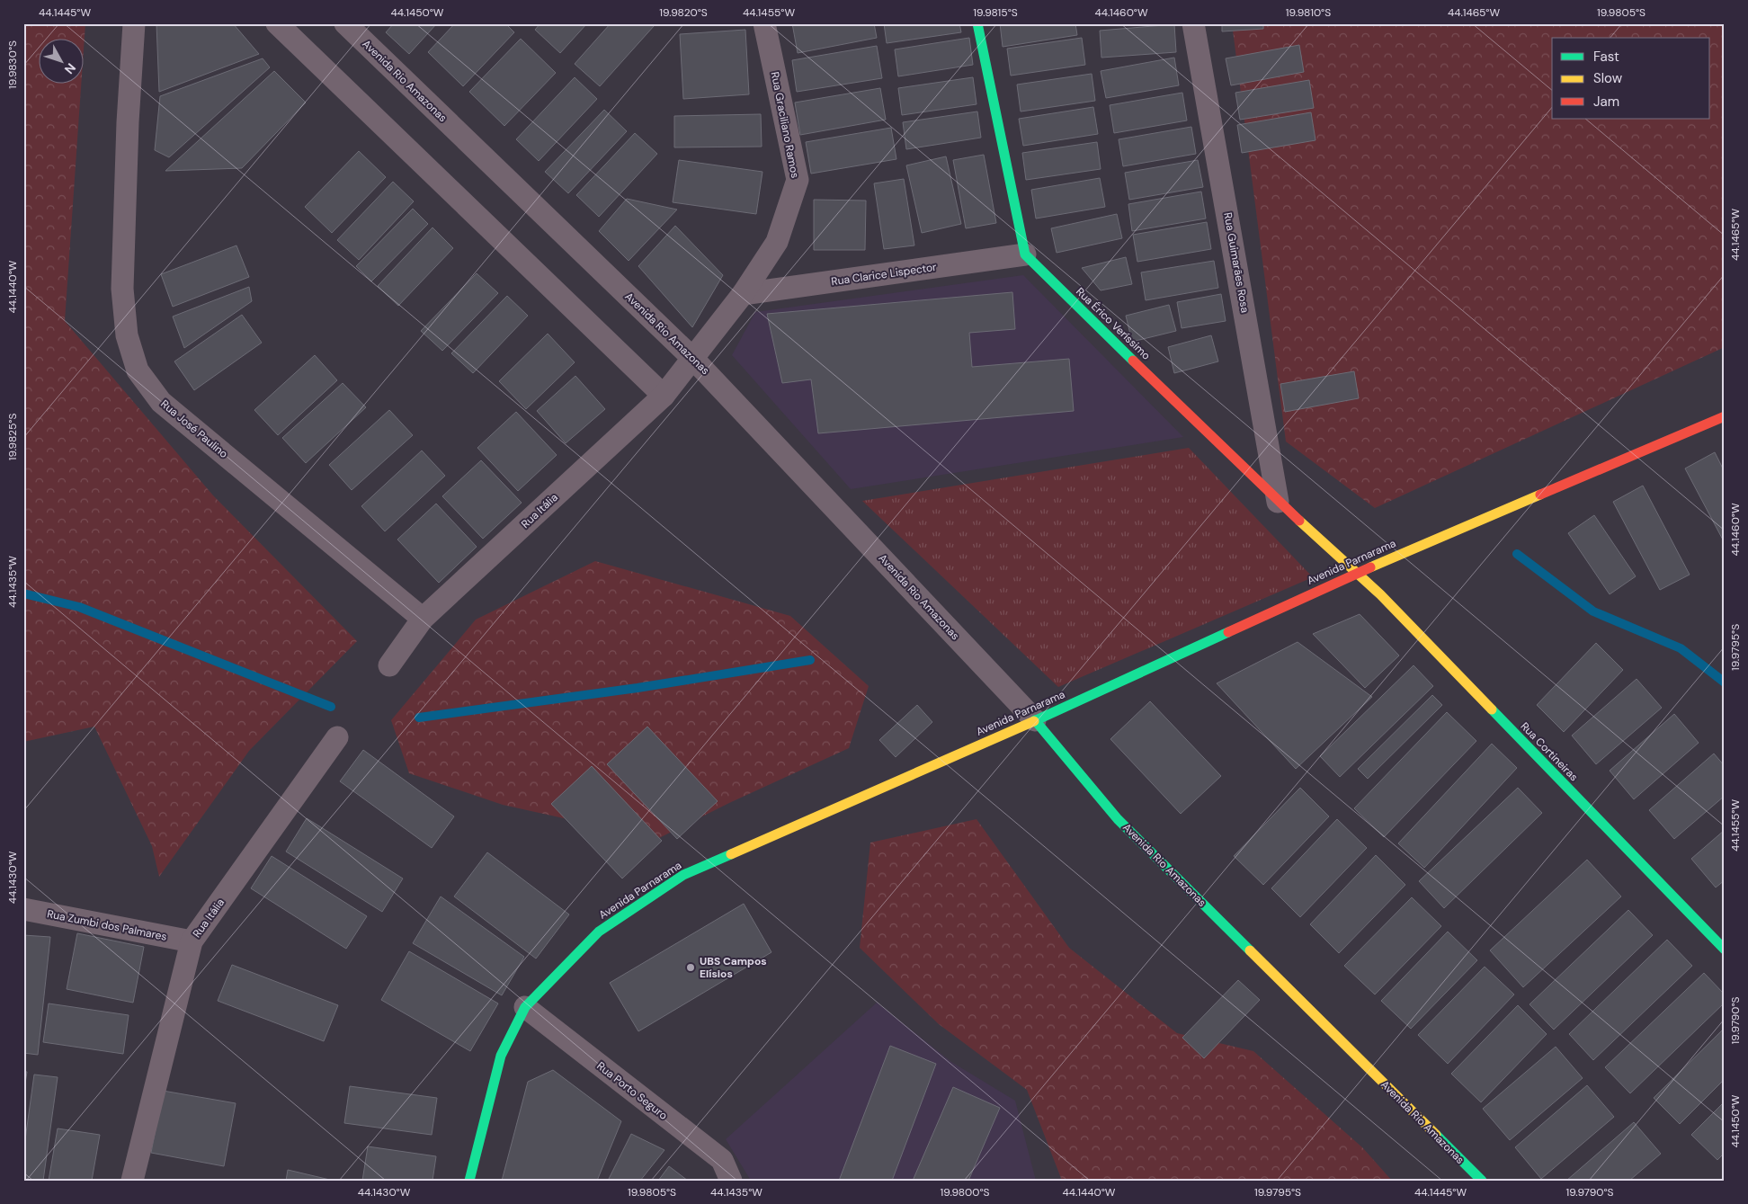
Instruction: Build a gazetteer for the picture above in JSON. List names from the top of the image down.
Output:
{
  "streets": {
    "street": [
      "Avenida Rio Amazonas",
      "Rua Graciliano Ramos",
      "Rua Guimarães Rosa",
      "Rua Clarice Lispector",
      "Rua Érico Veríssimo",
      "Rua José Paulino",
      "Rua Itália",
      "Avenida Parnarama",
      "Rua Cortineiras",
      "Rua Zumbi dos Palmares",
      "Rua Porto Seguro"
    ]
  },
  "crossings": [
    ["Avenida Rio Amazonas", "Rua Graciliano Ramos"],
    ["Avenida Rio Amazonas", "Rua Itália"],
    ["Avenida Rio Amazonas", "Avenida Parnarama"],
    ["Rua Graciliano Ramos", "Rua Clarice Lispector"],
    ["Rua Graciliano Ramos", "Rua Itália"],
    ["Rua Guimarães Rosa", "Rua Érico Veríssimo"],
    ["Rua Clarice Lispector", "Rua Érico Veríssimo"],
    ["Rua Érico Veríssimo", "Avenida Parnarama"],
    ["Rua Érico Veríssimo", "Rua Cortineiras"],
    ["Rua José Paulino", "Rua Itália"],
    ["Rua Itália", "Rua Zumbi dos Palmares"],
    ["Avenida Parnarama", "Rua Cortineiras"],
    ["Avenida Parnarama", "Rua Porto Seguro"]
  ],
  "places": ["UBS Campos Elísios"],
  "legend": ["Fast", "Slow", "Jam"],
  "north": "bottom right",
  "coordinates": [
    "44.1445°W",
    "44.1450°W",
    "19.9820°S",
    "44.1455°W",
    "19.9815°S",
    "44.1460°W",
    "19.9810°S",
    "44.1465°W",
    "19.9805°S",
    "19.9830°S",
    "44.1440°W",
    "19.9825°S",
    "44.1435°W",
    "19.9795°S",
    "44.1430°W",
    "19.9790°S",
    "19.9800°S"
  ]
}
